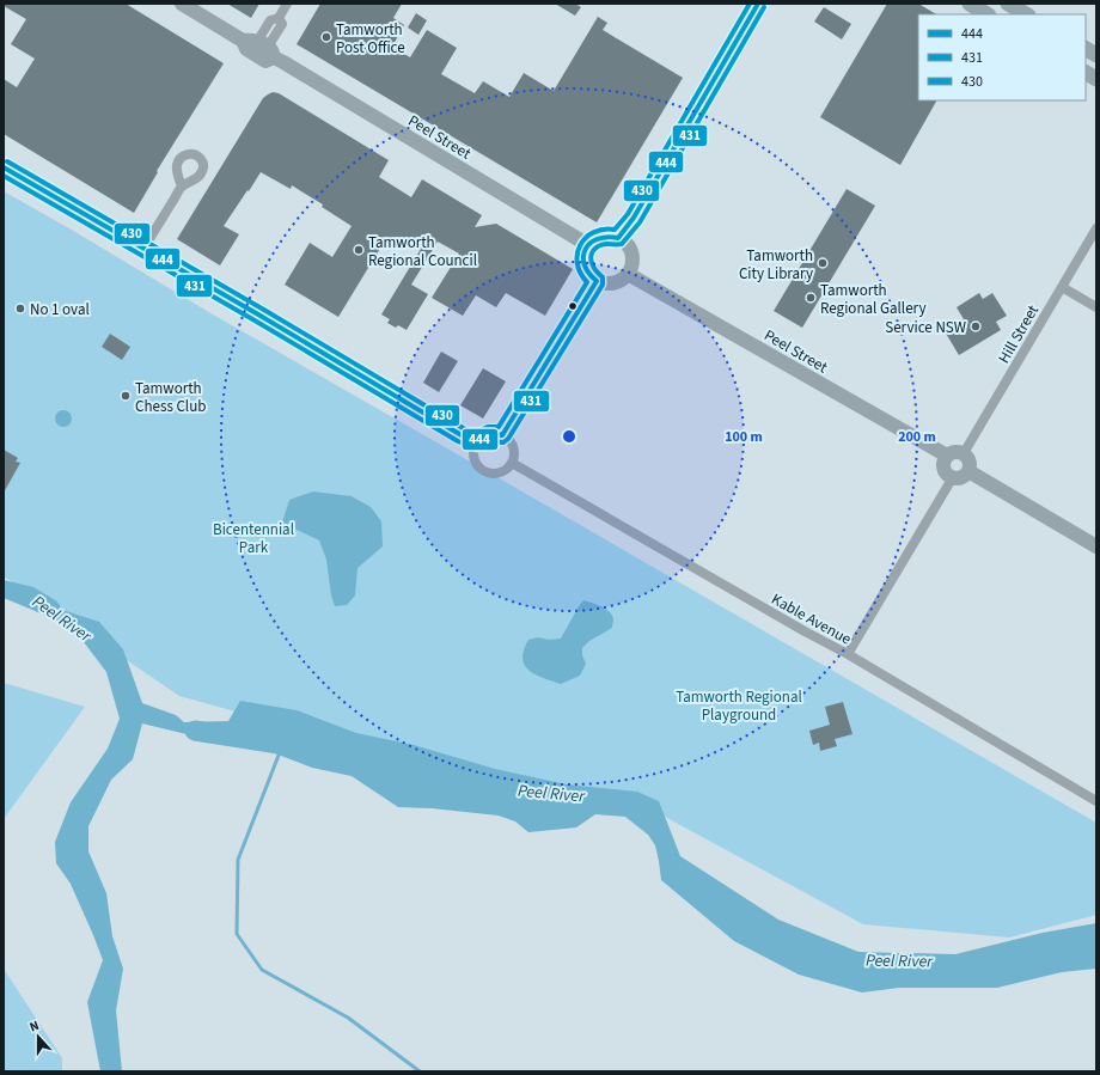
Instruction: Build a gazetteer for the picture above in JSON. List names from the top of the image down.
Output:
{
  "streets": {
    "main road": ["Peel Street"],
    "street": ["Hill Street", "Kable Avenue"]
  },
  "crossings": [
    ["Peel Street", "Hill Street"]
  ],
  "water": ["Peel River"],
  "parks": ["Bicentennial Park", "Tamworth Regional Playground"],
  "places": [
    "Tamworth Post Office",
    "Tamworth Regional Council",
    "Tamworth City Library",
    "Tamworth Regional Gallery",
    "No 1 oval",
    "Service NSW",
    "Tamworth Chess Club"
  ],
  "lines": ["transit line 444", "transit line 430", "transit line 431"],
  "legend": ["444", "431", "430"],
  "north": "top",
  "rings": ["100 m", "200 m"]
}
